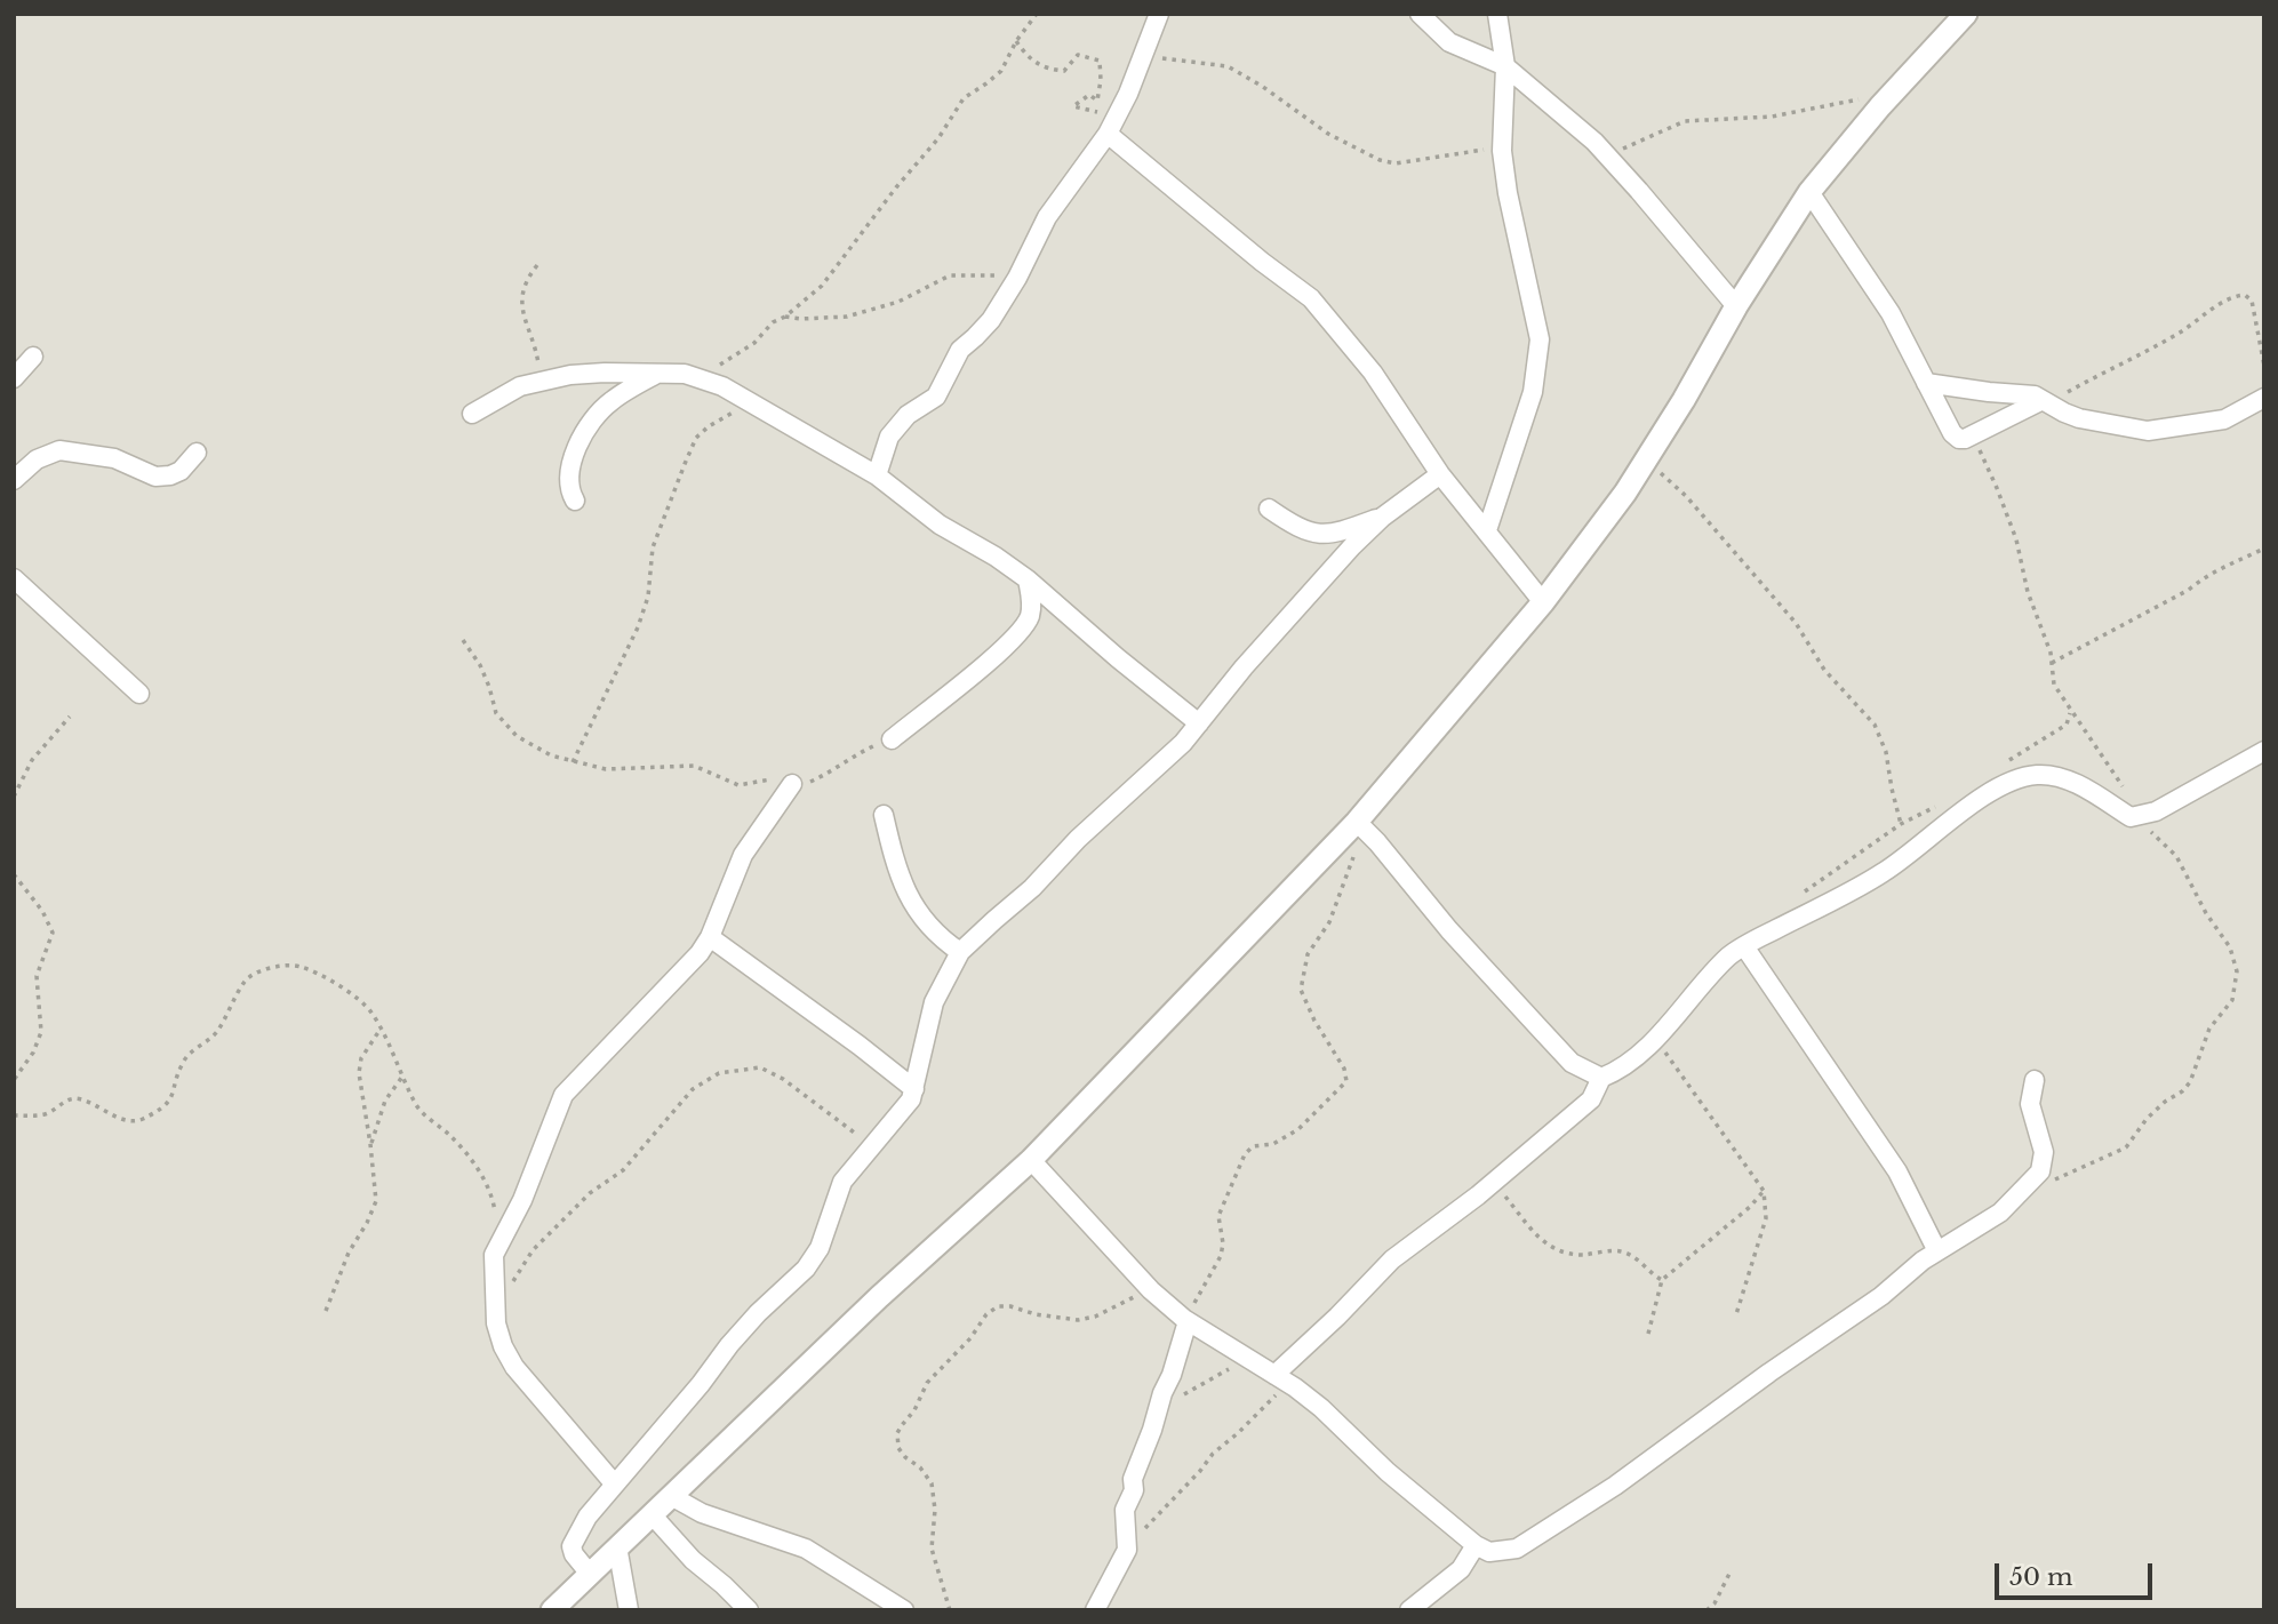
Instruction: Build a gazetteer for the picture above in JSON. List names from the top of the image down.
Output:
{
  "scale_bar": "50 m"
}
